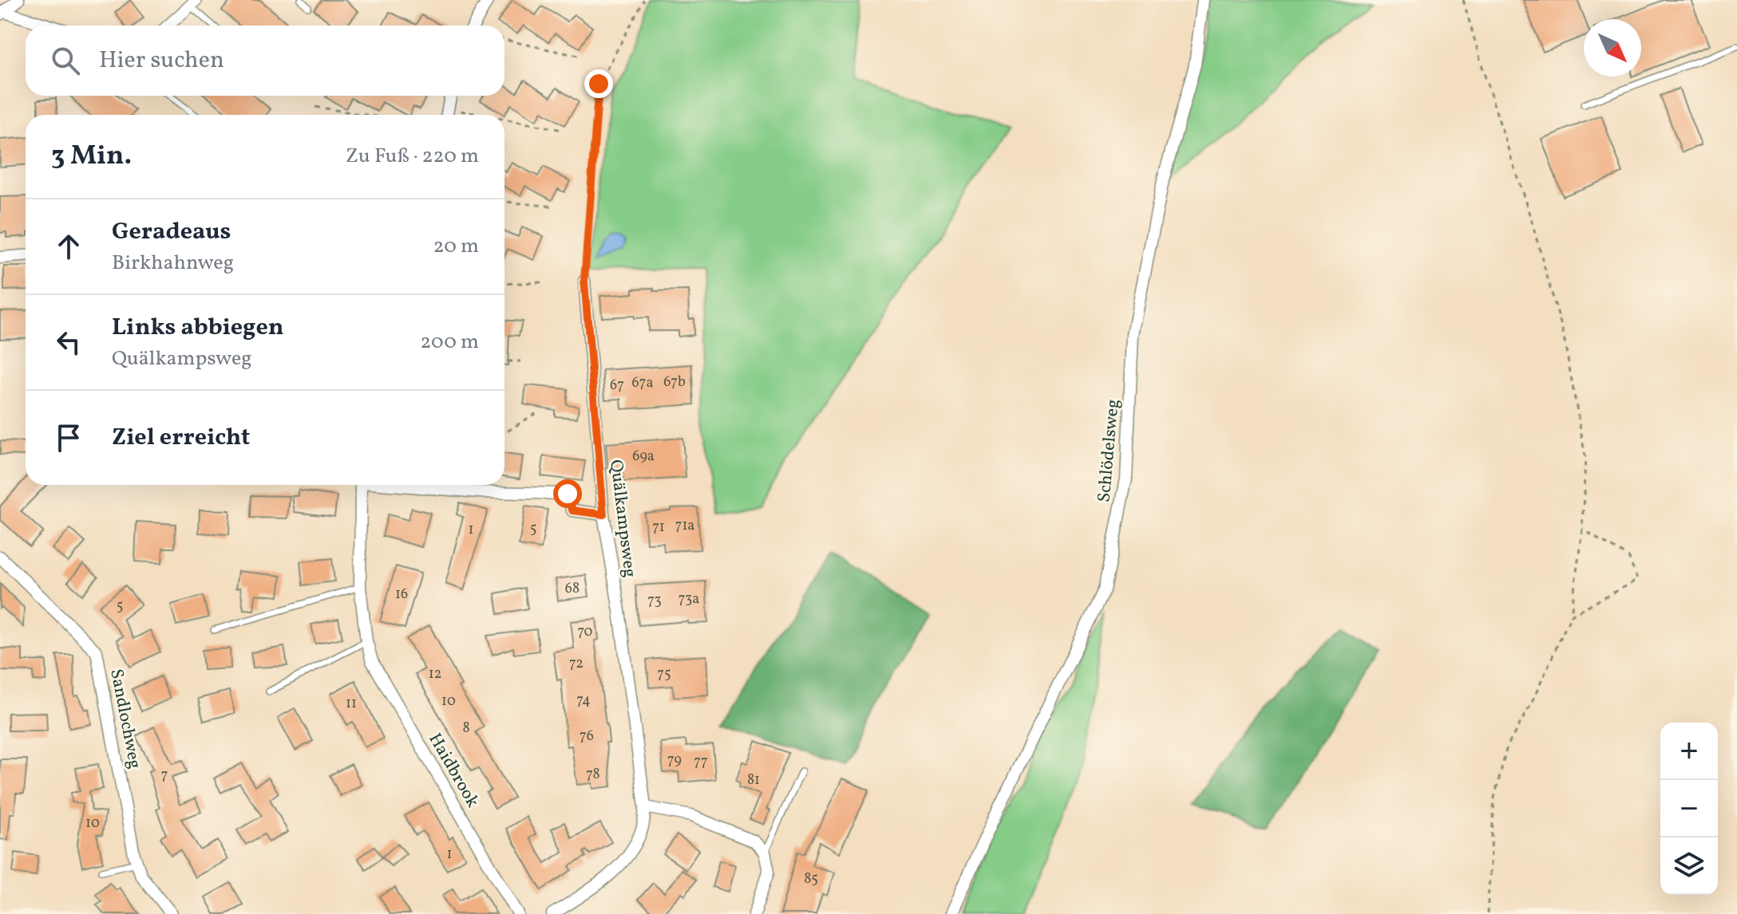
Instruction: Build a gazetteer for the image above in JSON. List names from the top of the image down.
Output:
{
  "streets": {
    "street": [
      "Schlödelsweg",
      "Quälkampsweg",
      "Sandlochweg",
      "Haidbrook"
    ]
  },
  "house_numbers": [
    "67b",
    "67a",
    "67",
    "69a",
    "71a",
    "71",
    "5",
    "1",
    "68",
    "16",
    "73a",
    "73",
    "5",
    "70",
    "72",
    "12",
    "75",
    "74",
    "10",
    "11",
    "8",
    "76",
    "79",
    "77",
    "78",
    "7",
    "81",
    "10",
    "1",
    "85"
  ],
  "north": "bottom right",
  "page": {
    "search": "Hier suchen",
    "heading": ["3 Min.", "Zu Fuß · 220 m"],
    "list": [
      ["Geradeaus", "Birkhahnweg", "20 m"],
      ["Links abbiegen", "Quälkampsweg", "200 m"],
      "Ziel erreicht"
    ],
    "map_buttons": ["+", "−"]
  }
}
